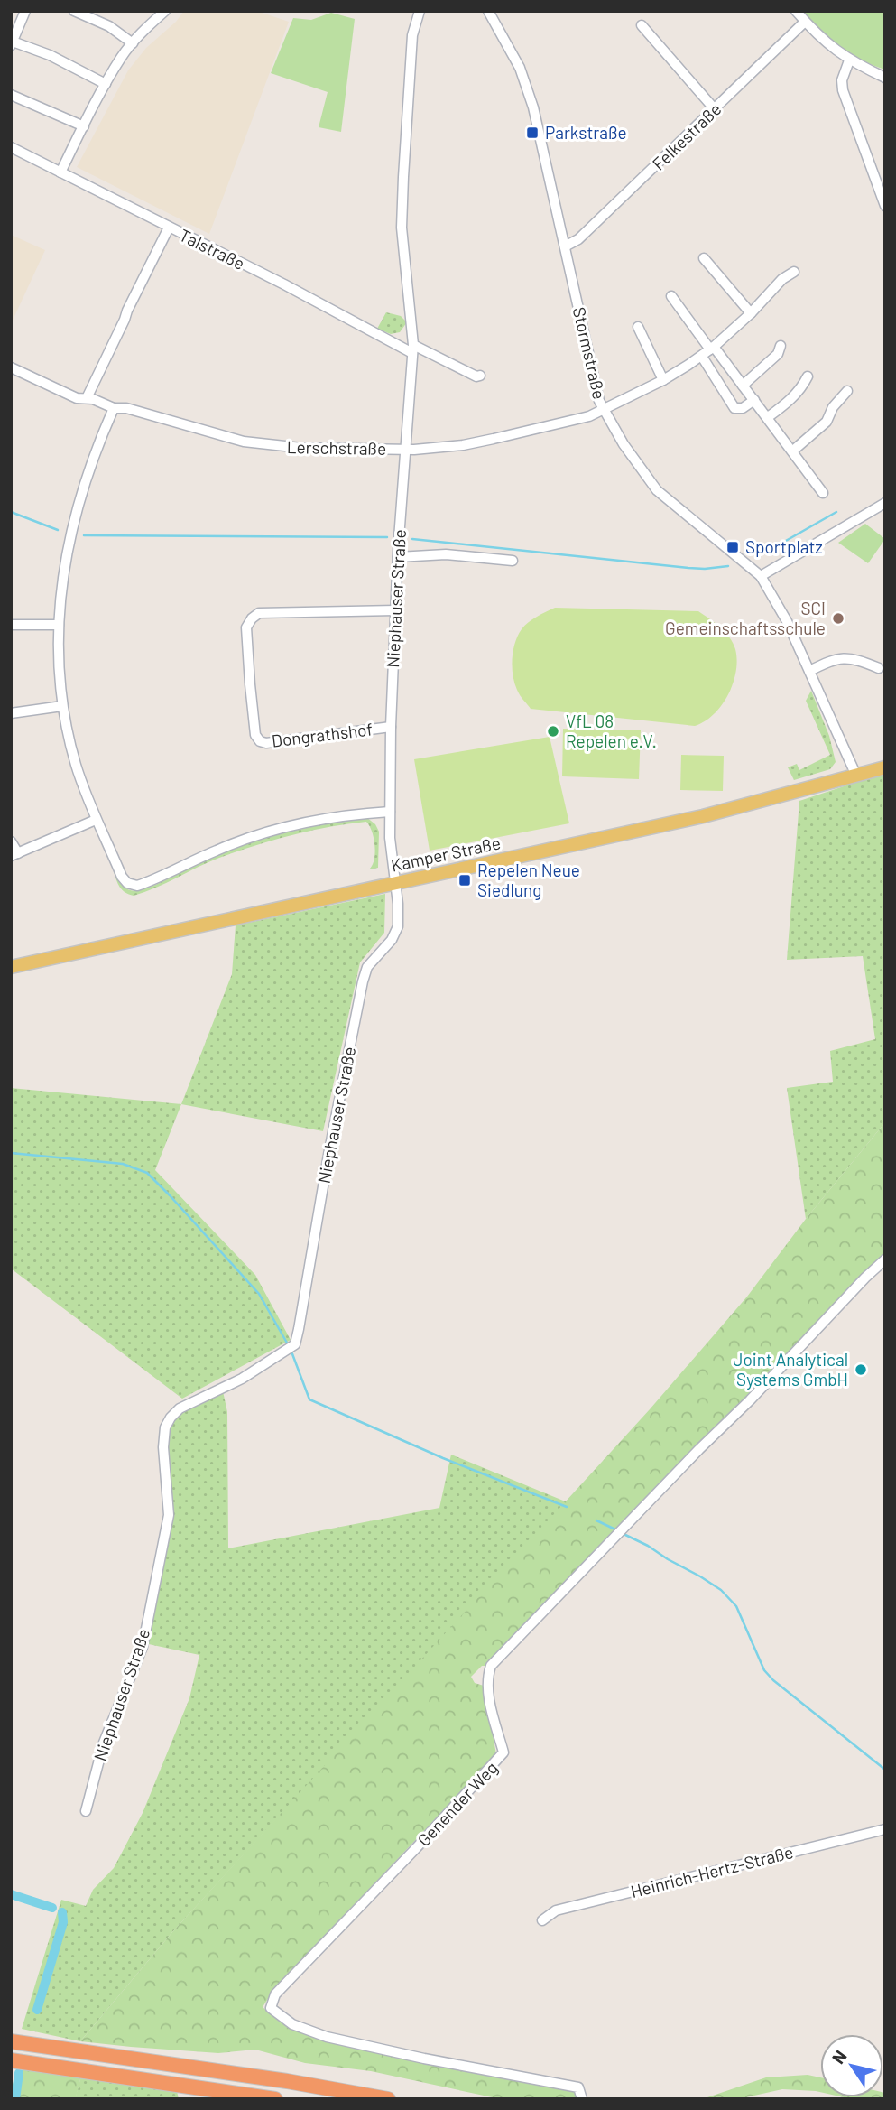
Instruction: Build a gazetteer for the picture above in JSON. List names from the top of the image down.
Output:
{
  "streets": {
    "main road": ["Kamper Straße"],
    "street": [
      "Felkestraße",
      "Talstraße",
      "Stormstraße",
      "Lerschstraße",
      "Niephauser Straße",
      "Dongrathshof",
      "Genender Weg",
      "Heinrich-Hertz-Straße"
    ]
  },
  "crossings": [
    ["Felkestraße", "Stormstraße"],
    ["Talstraße", "Niephauser Straße"],
    ["Stormstraße", "Lerschstraße"],
    ["Stormstraße", "Kamper Straße"],
    ["Lerschstraße", "Niephauser Straße"],
    ["Niephauser Straße", "Dongrathshof"],
    ["Niephauser Straße", "Kamper Straße"]
  ],
  "places": {
    "transit": ["Parkstraße", "Sportplatz", "Repelen Neue Siedlung"],
    "other": ["SCI Gemeinschaftsschule", "VfL 08 Repelen e.V.", "Joint Analytical Systems GmbH"]
  },
  "north": "top left"
}
